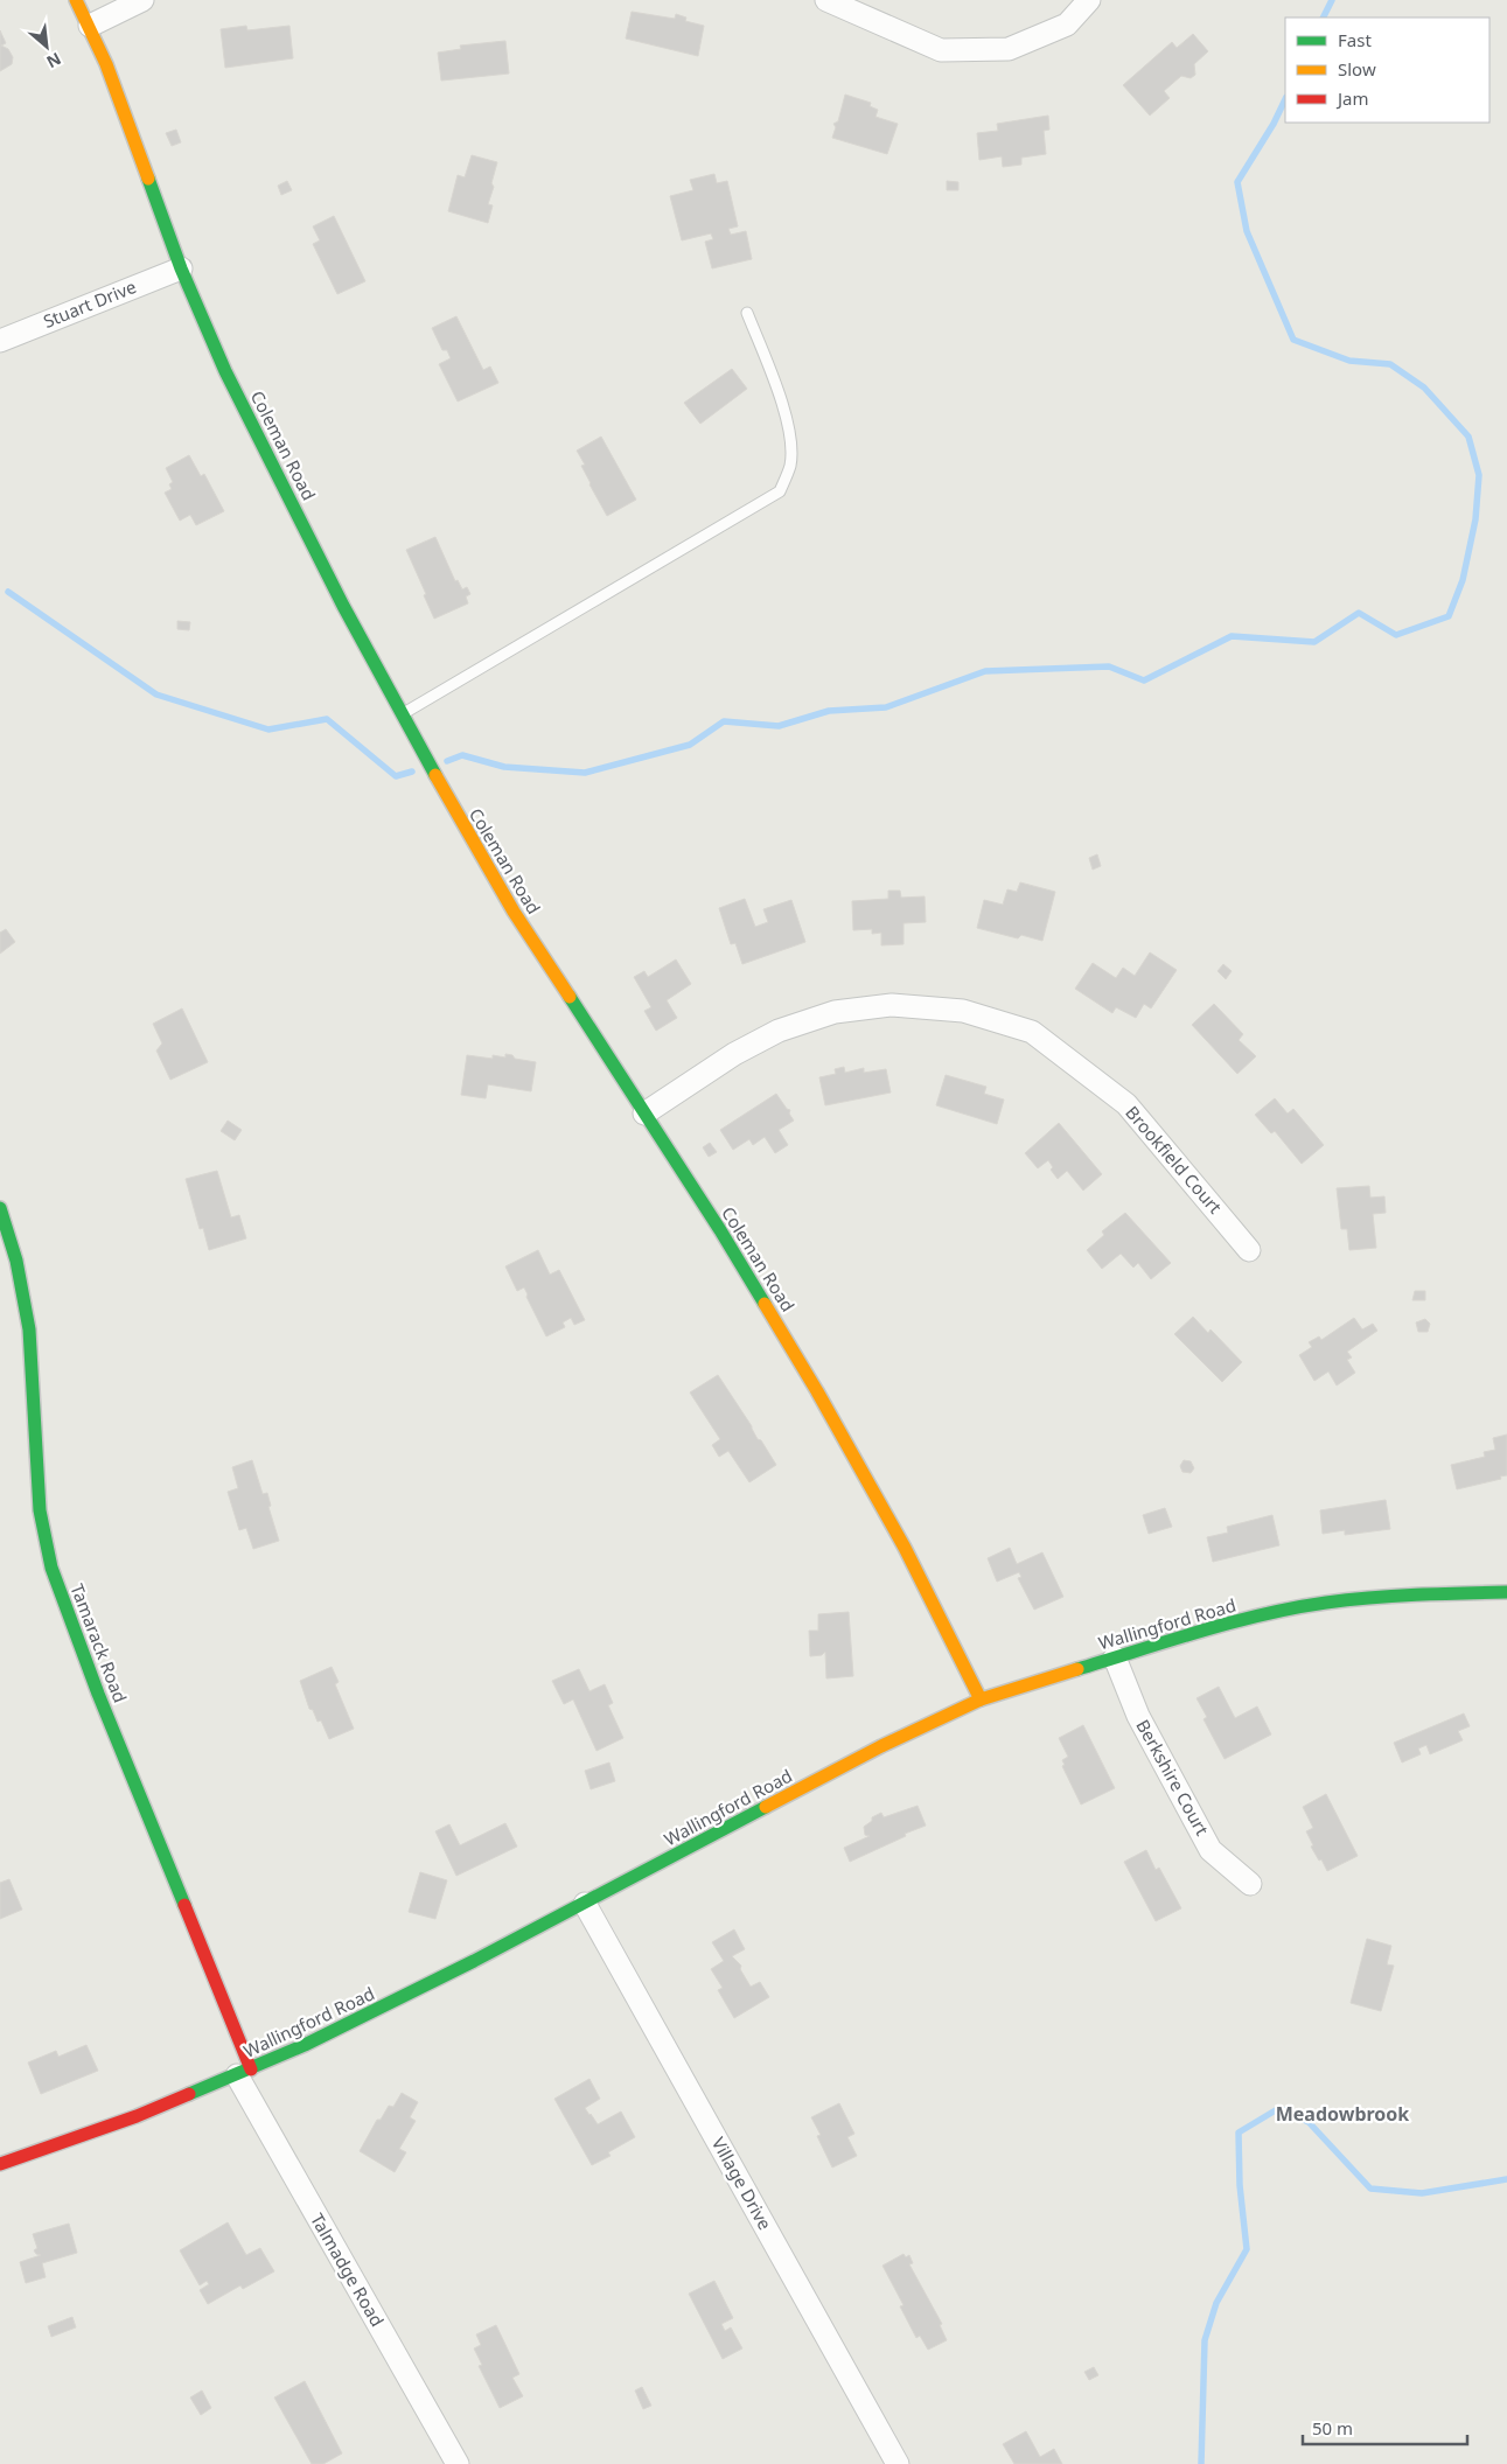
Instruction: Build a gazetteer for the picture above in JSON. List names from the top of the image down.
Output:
{
  "streets": {
    "street": [
      "Stuart Drive",
      "Coleman Road",
      "Brookfield Court",
      "Wallingford Road",
      "Tamarack Road",
      "Berkshire Court",
      "Village Drive",
      "Talmadge Road"
    ]
  },
  "crossings": [
    ["Stuart Drive", "Coleman Road"],
    ["Coleman Road", "Brookfield Court"],
    ["Coleman Road", "Wallingford Road"],
    ["Wallingford Road", "Tamarack Road"],
    ["Wallingford Road", "Berkshire Court"],
    ["Wallingford Road", "Village Drive"],
    ["Wallingford Road", "Talmadge Road"],
    ["Tamarack Road", "Talmadge Road"]
  ],
  "districts": ["Meadowbrook"],
  "legend": ["Fast", "Slow", "Jam"],
  "scale_bar": "50 m",
  "north": "bottom right"
}
